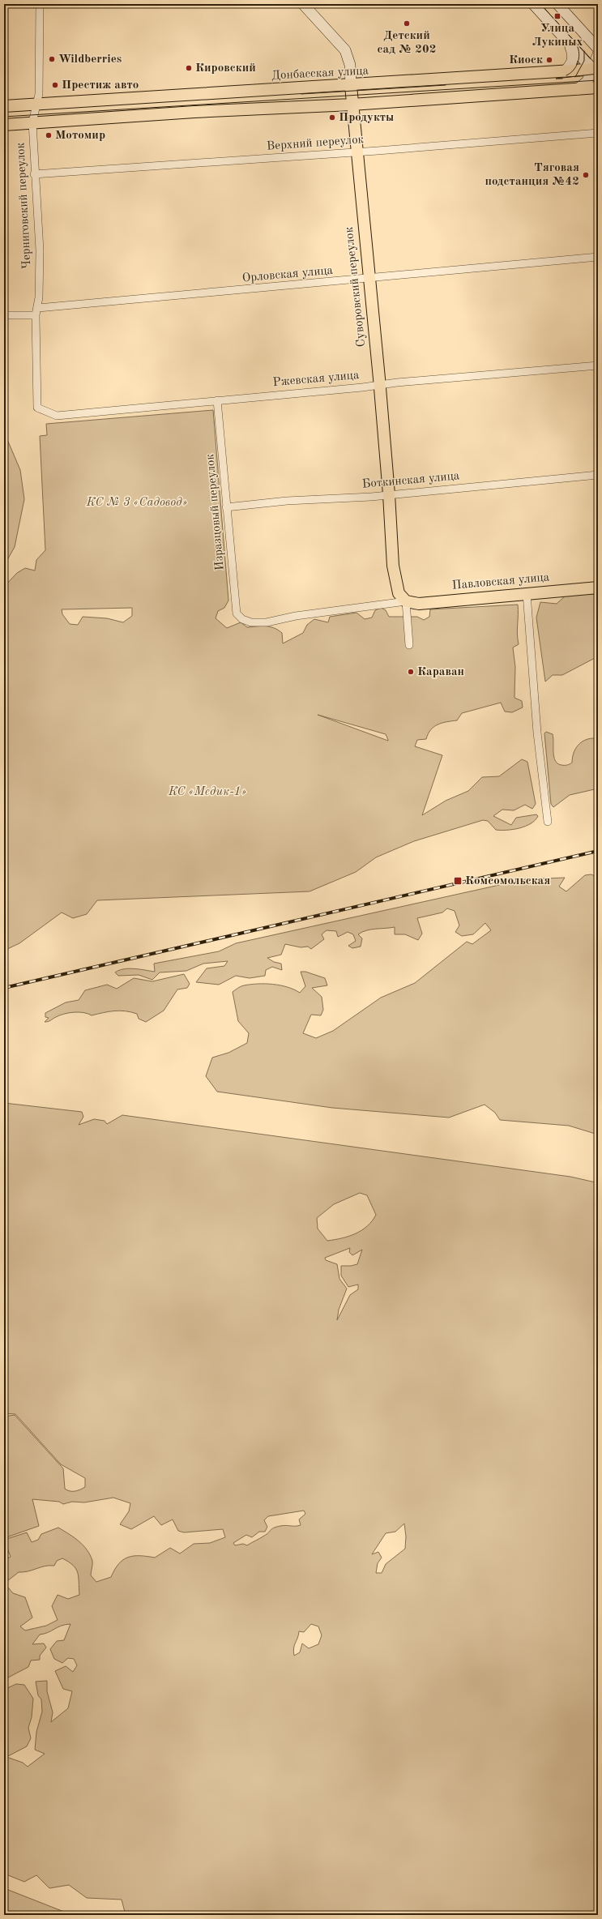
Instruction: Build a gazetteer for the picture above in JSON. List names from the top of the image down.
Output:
{
  "streets": {
    "main road": ["Донбасская улица", "Суворовский переулок", "Павловская улица"],
    "street": [
      "Верхний переулок",
      "Черниговский переулок",
      "Орловская улица",
      "Ржевская улица",
      "Боткинская улица",
      "Изразцовый переулок"
    ]
  },
  "crossings": [
    ["Донбасская улица", "Черниговский переулок"],
    ["Донбасская улица", "Суворовский переулок"],
    ["Верхний переулок", "Черниговский переулок"],
    ["Верхний переулок", "Суворовский переулок"],
    ["Черниговский переулок", "Орловская улица"],
    ["Черниговский переулок", "Ржевская улица"],
    ["Орловская улица", "Суворовский переулок"],
    ["Суворовский переулок", "Ржевская улица"],
    ["Суворовский переулок", "Боткинская улица"],
    ["Суворовский переулок", "Павловская улица"],
    ["Ржевская улица", "Изразцовый переулок"],
    ["Боткинская улица", "Изразцовый переулок"],
    ["Изразцовый переулок", "Павловская улица"]
  ],
  "parks": ["КС № 3 «Садовод»", "КС «Медик-1»"],
  "places": {
    "transit": ["Улица Лукиных", "Комсомольская"],
    "other": [
      "Детский сад № 202",
      "Wildberries",
      "Киоск",
      "Кировский",
      "Престиж авто",
      "Продукты",
      "Мотомир",
      "Тяговая подстанция №42",
      "Караван"
    ]
  }
}
